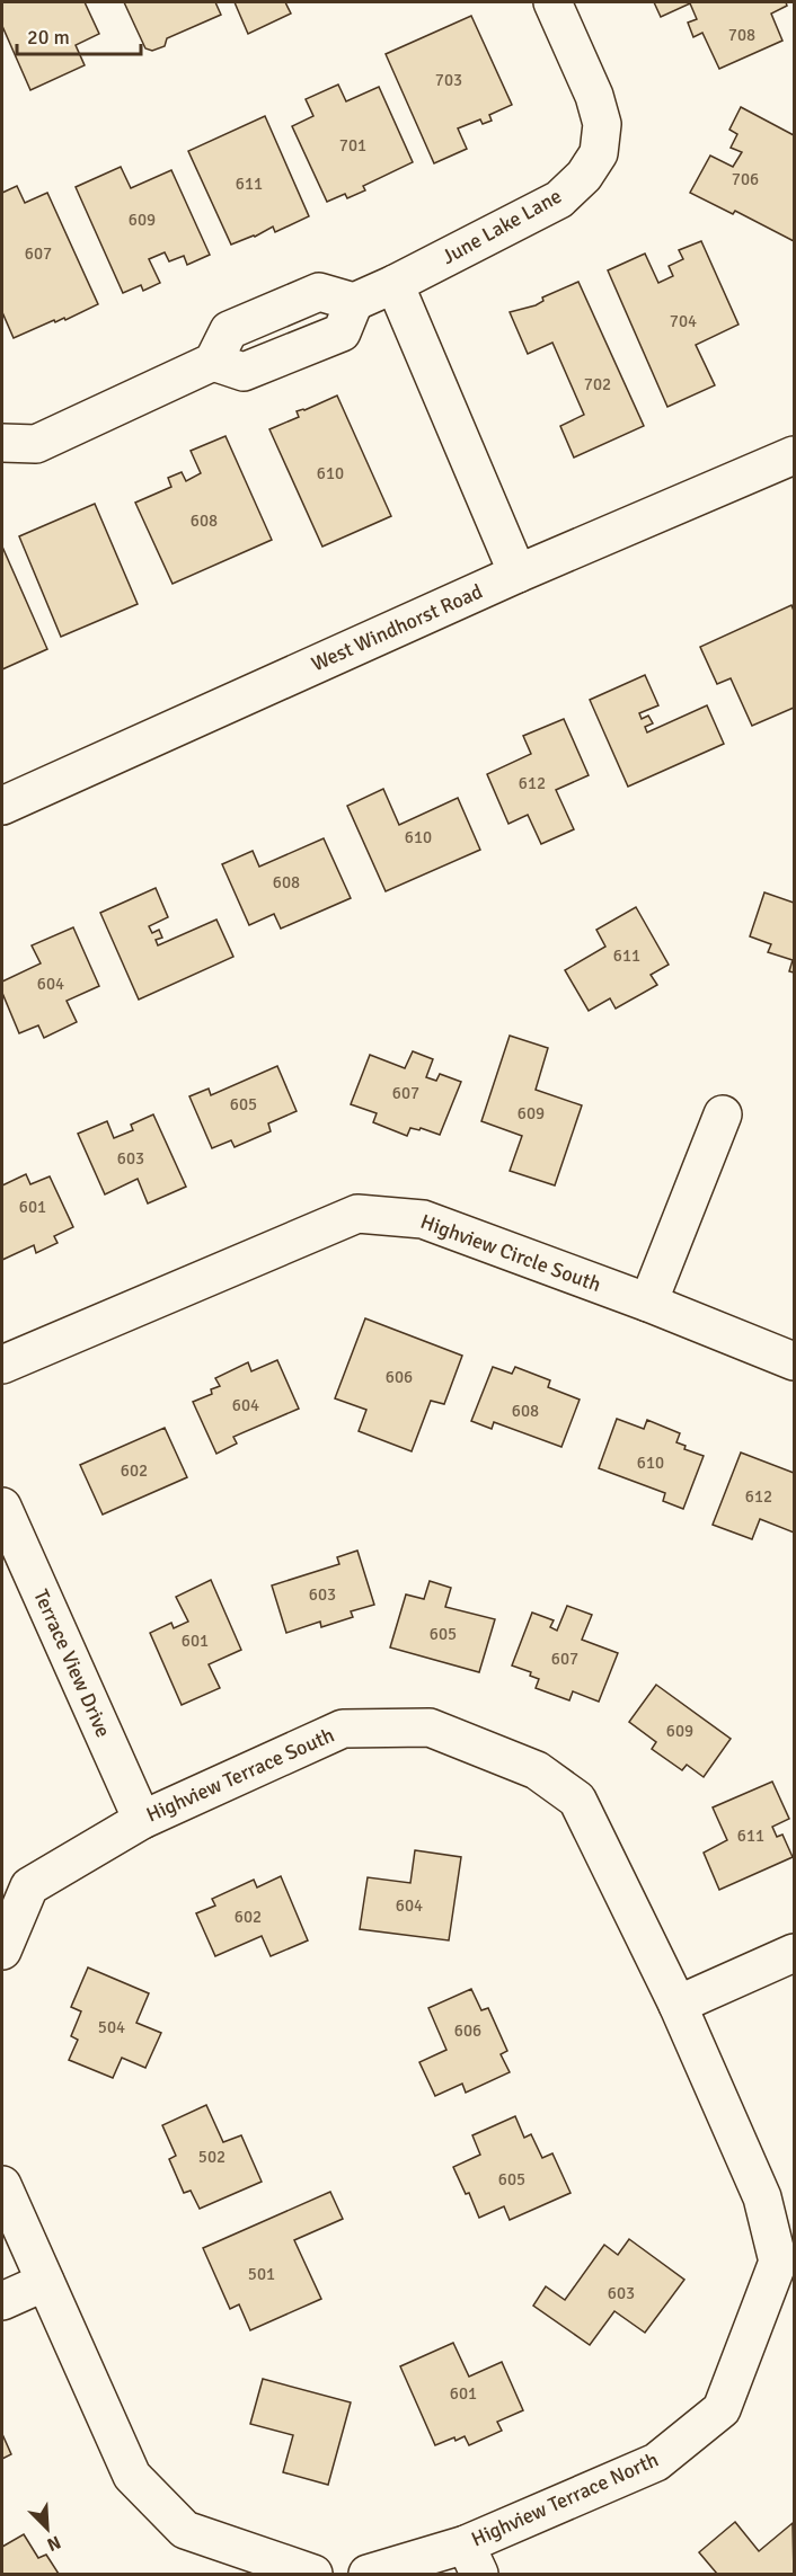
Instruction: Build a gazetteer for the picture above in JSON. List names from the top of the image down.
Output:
{
  "streets": {
    "street": [
      "June Lake Lane",
      "West Windhorst Road",
      "Highview Circle South",
      "Terrace View Drive",
      "Highview Terrace South",
      "Highview Terrace North"
    ]
  },
  "crossings": [
    ["Terrace View Drive", "Highview Terrace South"],
    ["Highview Terrace South", "Highview Terrace North"]
  ],
  "house_numbers": [
    "708",
    "703",
    "701",
    "706",
    "611",
    "609",
    "607",
    "704",
    "702",
    "610",
    "608",
    "612",
    "610",
    "608",
    "611",
    "604",
    "607",
    "605",
    "609",
    "603",
    "601",
    "606",
    "604",
    "608",
    "610",
    "602",
    "612",
    "603",
    "605",
    "601",
    "607",
    "609",
    "611",
    "604",
    "602",
    "504",
    "606",
    "502",
    "605",
    "501",
    "603",
    "601"
  ],
  "scale_bar": "20 m",
  "north": "bottom right"
}
